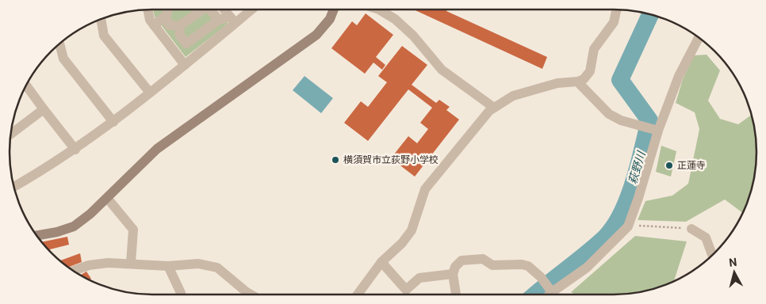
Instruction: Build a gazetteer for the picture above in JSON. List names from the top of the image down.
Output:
{
  "water": ["萩野川"],
  "places": ["横須賀市立荻野小学校", "正蓮寺"],
  "north": "top"
}
